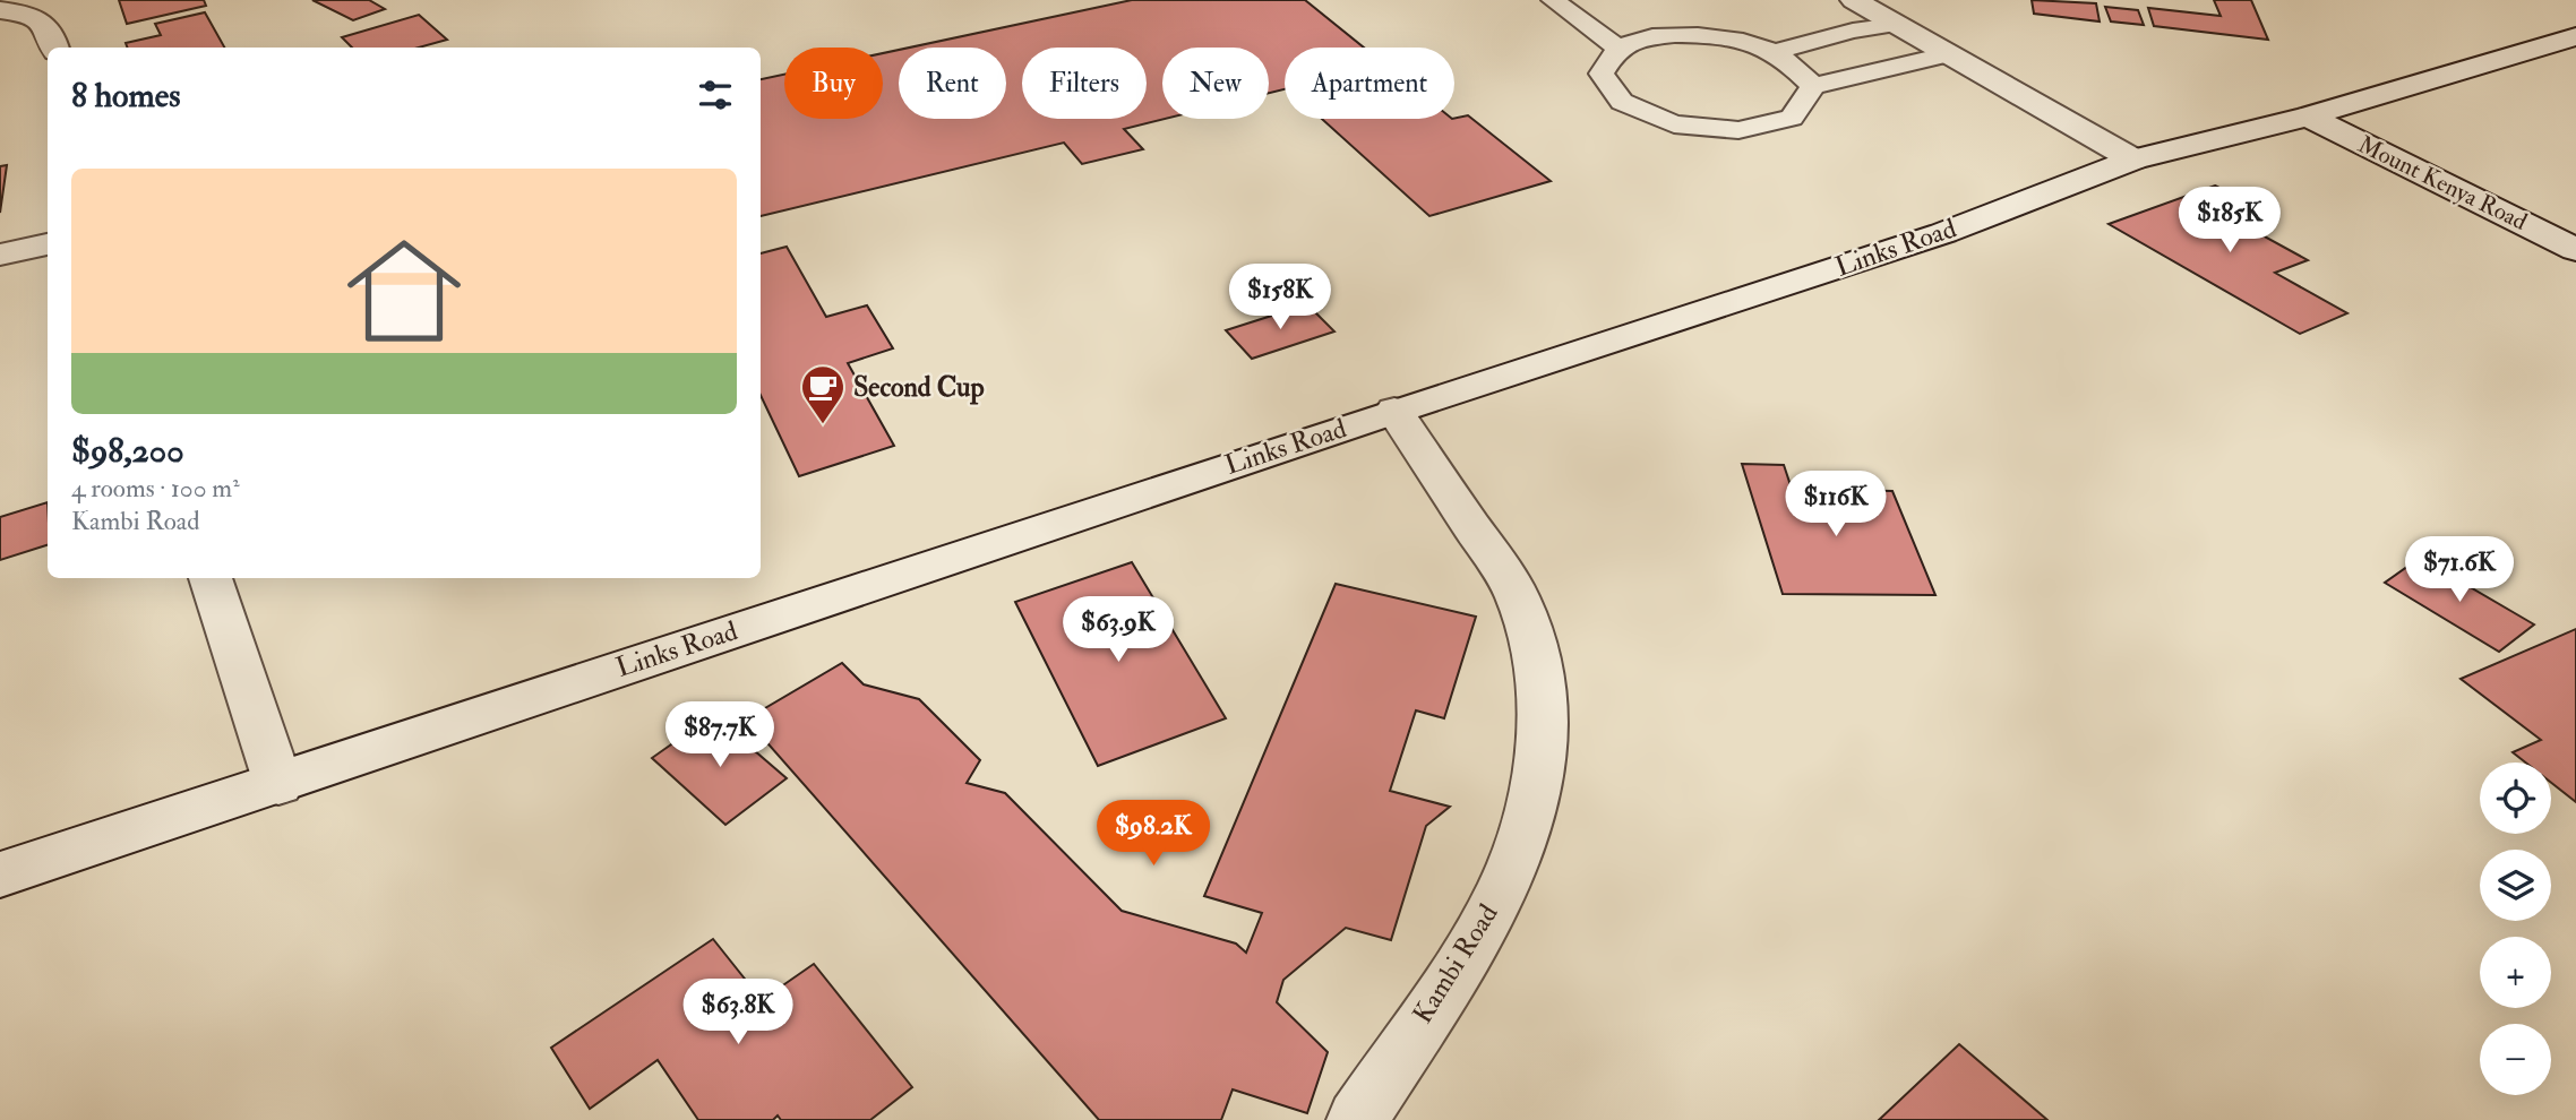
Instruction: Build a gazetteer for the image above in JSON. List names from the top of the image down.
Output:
{
  "streets": {
    "main road": ["Mount Kenya Road", "Links Road", "Kambi Road"]
  },
  "crossings": [
    ["Mount Kenya Road", "Links Road"],
    ["Links Road", "Kambi Road"]
  ],
  "places": {
    "cafe": ["Second Cup"]
  },
  "page": {
    "chip": [
      "Buy",
      "Rent",
      "Filters",
      "New",
      "Apartment"
    ],
    "heading": "8 homes",
    "list": [
      {
        "name": "$98,200",
        "note": "4 rooms · 100 m² · Kambi Road"
      }
    ],
    "price": [
      "$185K",
      "$158K",
      "$116K",
      "$71.6K",
      "$63.9K",
      "$87.7K",
      "$98.2K",
      "$63.8K"
    ],
    "map_buttons": ["+", "−"]
  }
}
